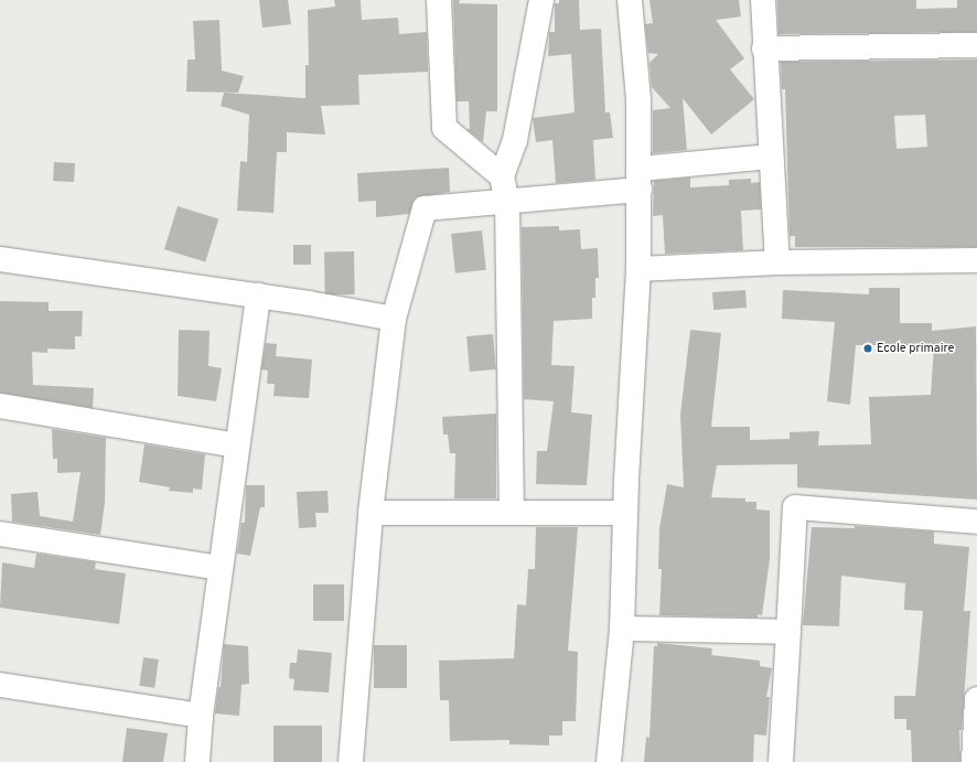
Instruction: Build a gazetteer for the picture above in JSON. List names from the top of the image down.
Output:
{
  "places": ["Ecole primaire"]
}
